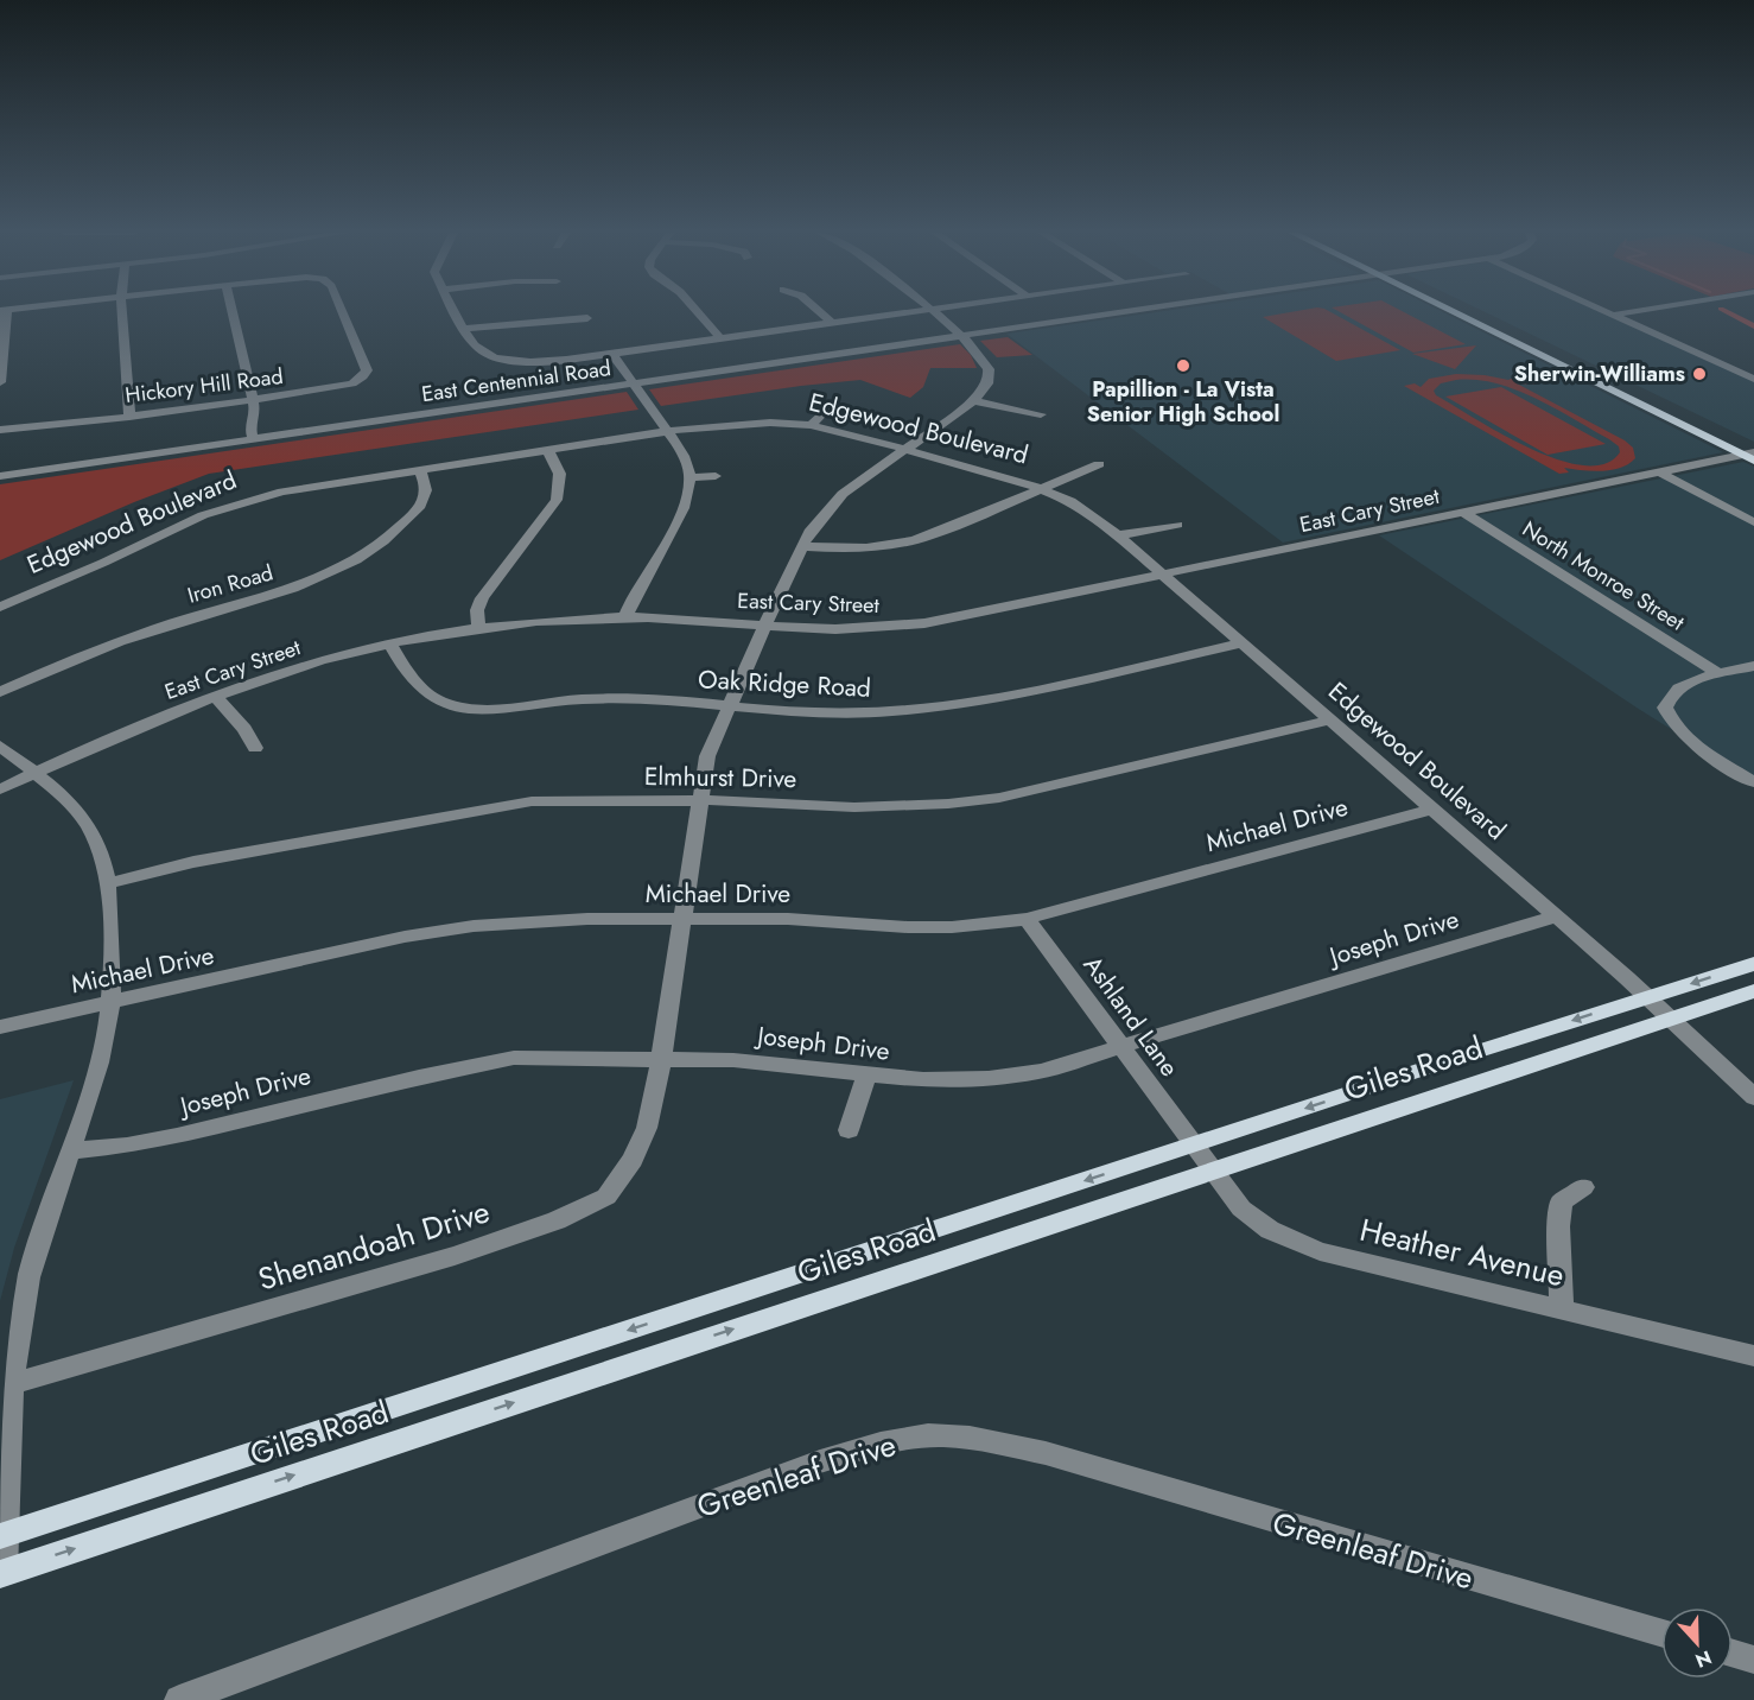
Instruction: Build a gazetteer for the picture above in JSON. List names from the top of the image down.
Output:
{
  "streets": {
    "main road": ["Giles Road"],
    "street": [
      "East Centennial Road",
      "Hickory Hill Road",
      "Edgewood Boulevard",
      "East Cary Street",
      "North Monroe Street",
      "Iron Road",
      "Oak Ridge Road",
      "Elmhurst Drive",
      "Michael Drive",
      "Joseph Drive",
      "Ashland Lane",
      "Shenandoah Drive",
      "Heather Avenue",
      "Greenleaf Drive"
    ]
  },
  "crossings": [
    ["East Centennial Road", "Hickory Hill Road"],
    ["Edgewood Boulevard", "East Cary Street"],
    ["Edgewood Boulevard", "Iron Road"],
    ["Edgewood Boulevard", "Oak Ridge Road"],
    ["Edgewood Boulevard", "Elmhurst Drive"],
    ["Edgewood Boulevard", "Michael Drive"],
    ["Edgewood Boulevard", "Joseph Drive"],
    ["Edgewood Boulevard", "Giles Road"],
    ["Edgewood Boulevard", "Shenandoah Drive"],
    ["East Cary Street", "North Monroe Street"],
    ["East Cary Street", "Oak Ridge Road"],
    ["East Cary Street", "Shenandoah Drive"],
    ["Oak Ridge Road", "Shenandoah Drive"],
    ["Elmhurst Drive", "Shenandoah Drive"],
    ["Michael Drive", "Ashland Lane"],
    ["Michael Drive", "Shenandoah Drive"],
    ["Joseph Drive", "Ashland Lane"],
    ["Joseph Drive", "Shenandoah Drive"],
    ["Ashland Lane", "Giles Road"],
    ["Ashland Lane", "Heather Avenue"],
    ["Giles Road", "Heather Avenue"]
  ],
  "places": ["Papillion - La Vista Senior High School", "Sherwin-Williams"],
  "north": "bottom"
}
